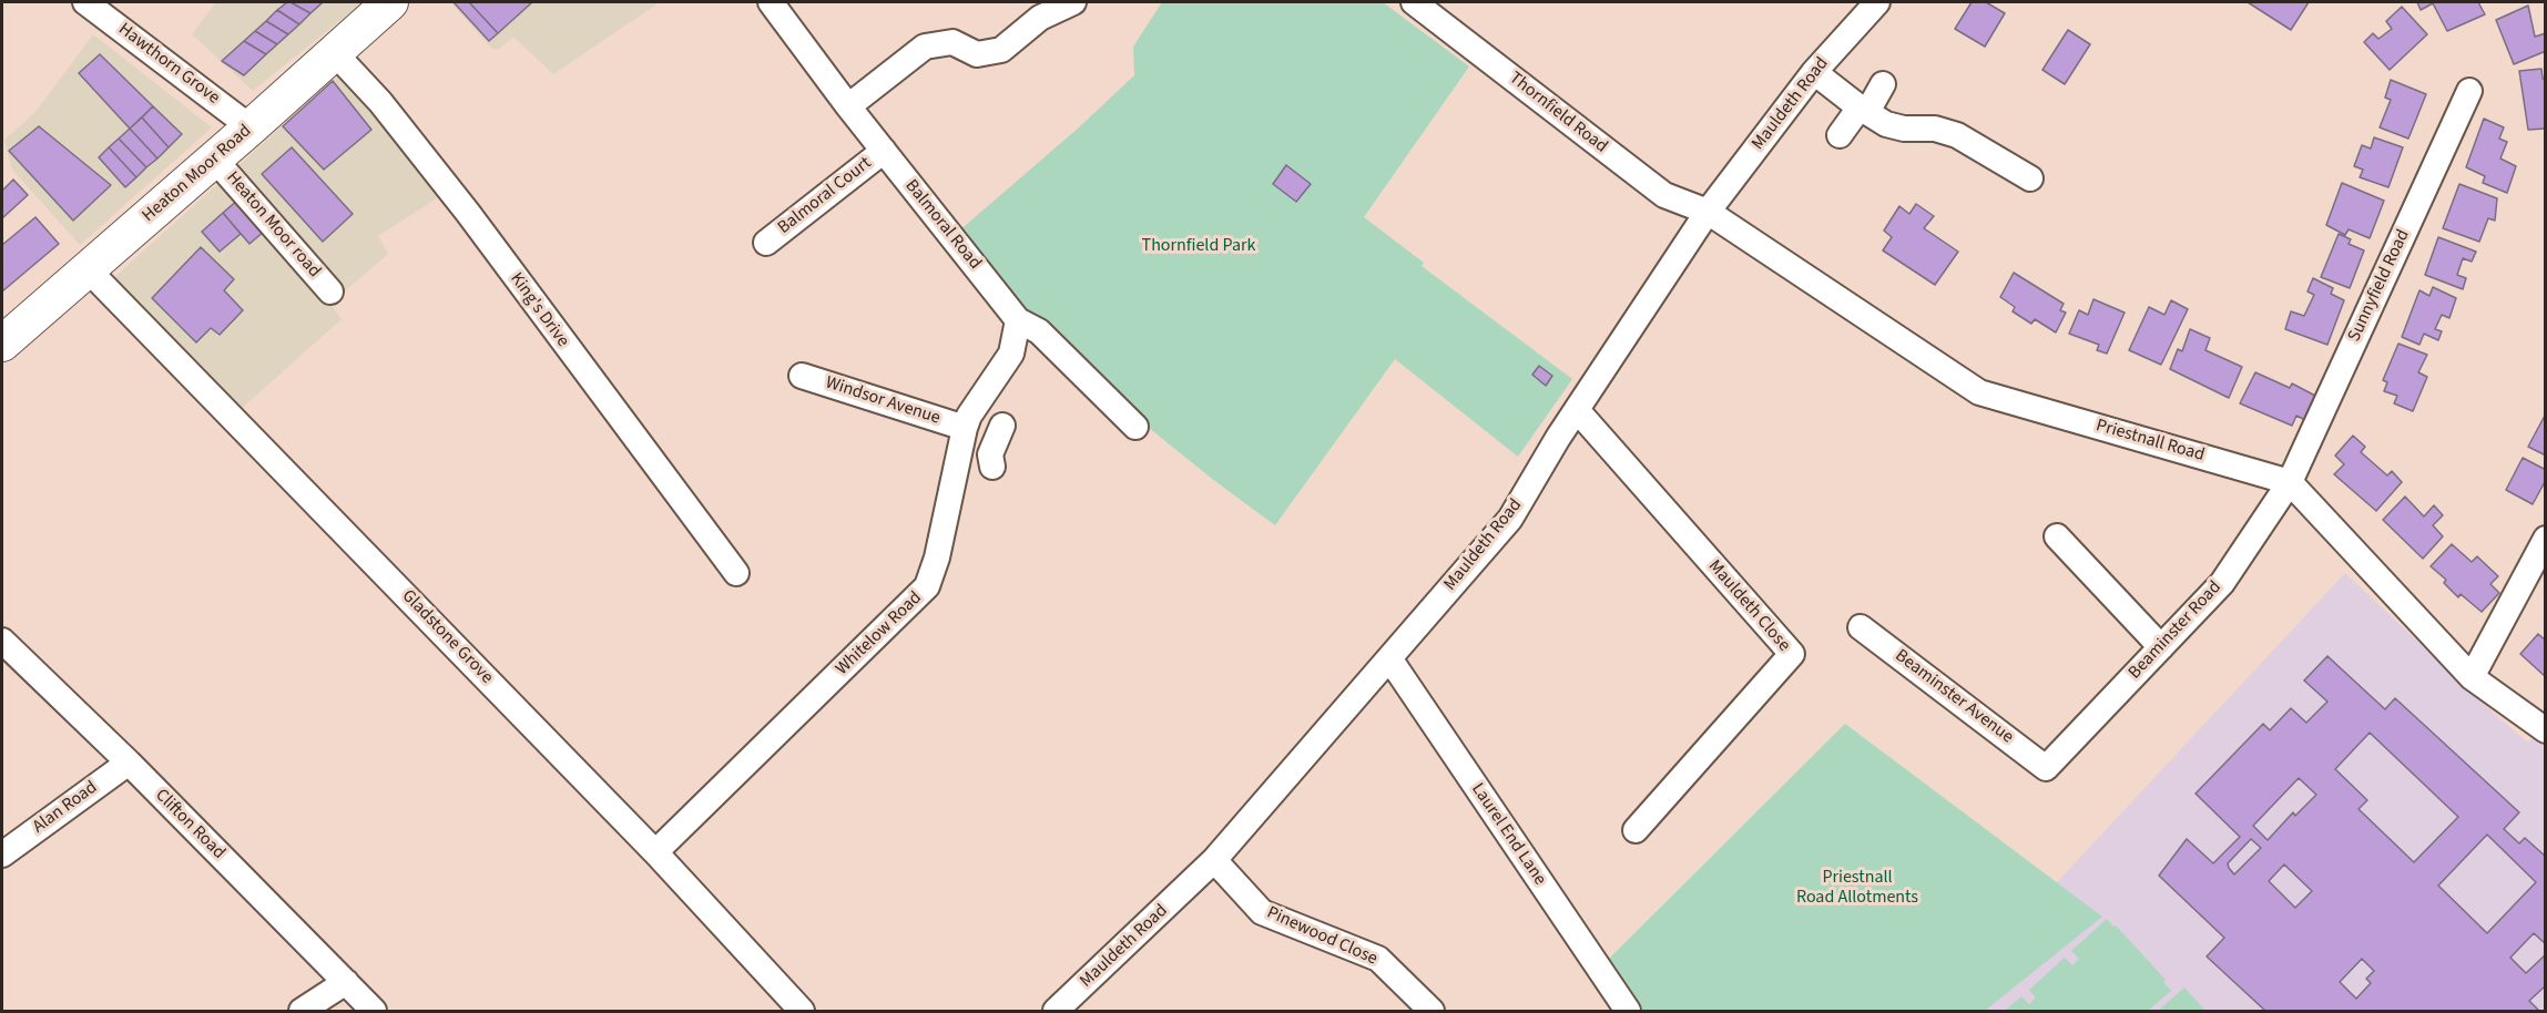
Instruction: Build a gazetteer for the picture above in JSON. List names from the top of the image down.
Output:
{
  "streets": {
    "main road": ["Heaton Moor Road"],
    "street": [
      "Hawthorn Grove",
      "Mauldeth Road",
      "Thornfield Road",
      "Balmoral Court",
      "Heaton Moor road",
      "Balmoral Road",
      "Sunnyfield Road",
      "King's Drive",
      "Windsor Avenue",
      "Priestnall Road",
      "Mauldeth Close",
      "Beaminster Road",
      "Whitelow Road",
      "Gladstone Grove",
      "Beaminster Avenue",
      "Alan Road",
      "Clifton Road",
      "Laurel End Lane",
      "Pinewood Close"
    ]
  },
  "crossings": [
    ["Hawthorn Grove", "Heaton Moor Road"],
    ["Mauldeth Road", "Thornfield Road"],
    ["Mauldeth Road", "Priestnall Road"],
    ["Mauldeth Road", "Mauldeth Close"],
    ["Mauldeth Road", "Laurel End Lane"],
    ["Mauldeth Road", "Pinewood Close"],
    ["Thornfield Road", "Priestnall Road"],
    ["Heaton Moor Road", "Heaton Moor road"],
    ["Heaton Moor Road", "King's Drive"],
    ["Heaton Moor Road", "Gladstone Grove"],
    ["Balmoral Court", "Balmoral Road"],
    ["Balmoral Road", "Whitelow Road"],
    ["Sunnyfield Road", "Priestnall Road"],
    ["Sunnyfield Road", "Beaminster Road"],
    ["Windsor Avenue", "Whitelow Road"],
    ["Priestnall Road", "Beaminster Road"],
    ["Beaminster Road", "Beaminster Avenue"],
    ["Whitelow Road", "Gladstone Grove"],
    ["Alan Road", "Clifton Road"]
  ],
  "parks": ["Thornfield Park", "Priestnall Road Allotments"]
}
